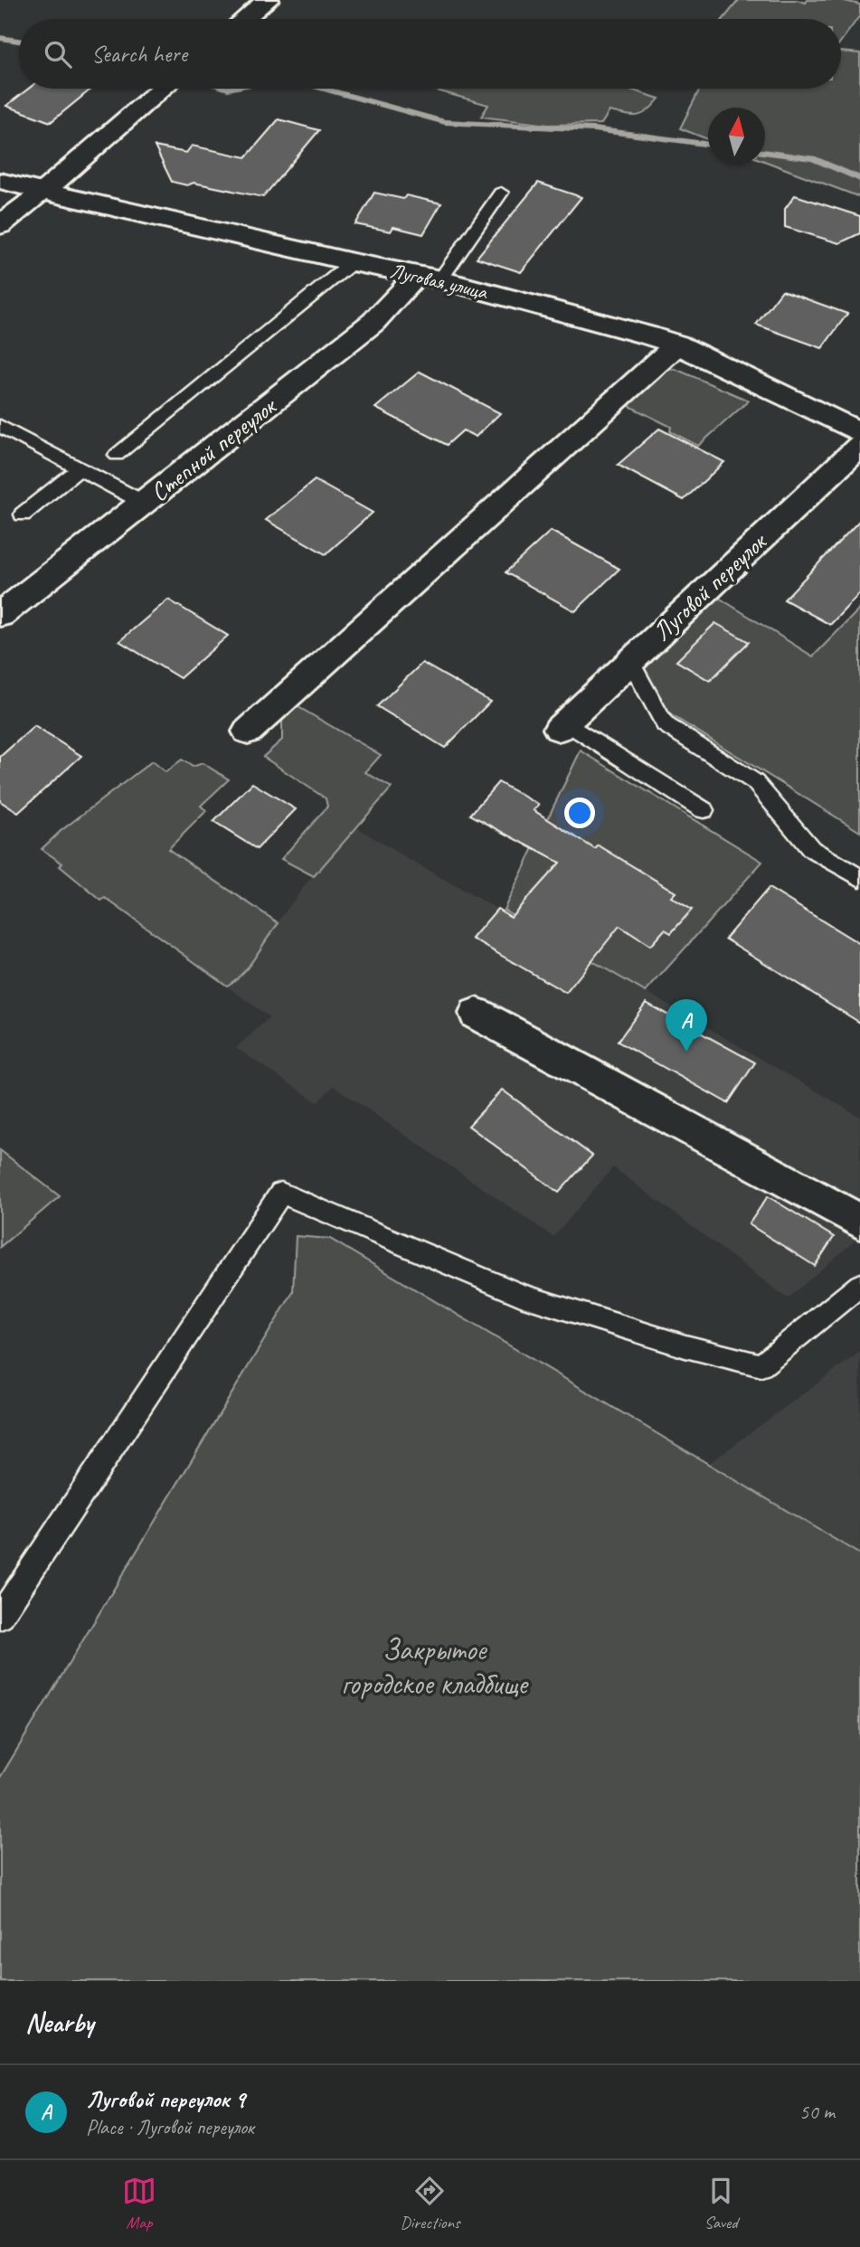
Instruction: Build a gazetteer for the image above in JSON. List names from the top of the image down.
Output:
{
  "streets": {
    "street": ["Луговая улица", "Степной переулок", "Луговой переулок"]
  },
  "crossings": [
    ["Луговая улица", "Степной переулок"]
  ],
  "parks": ["Закрытое городское кладбище"],
  "north": "top",
  "page": {
    "search": "Search here",
    "pins": "A",
    "heading": "Nearby",
    "list": [
      {
        "mark": "A",
        "name": "Луговой переулок 9",
        "note": "Place · Луговой переулок",
        "value": "50 m"
      }
    ],
    "nav": ["Map", "Directions", "Saved"]
  }
}
